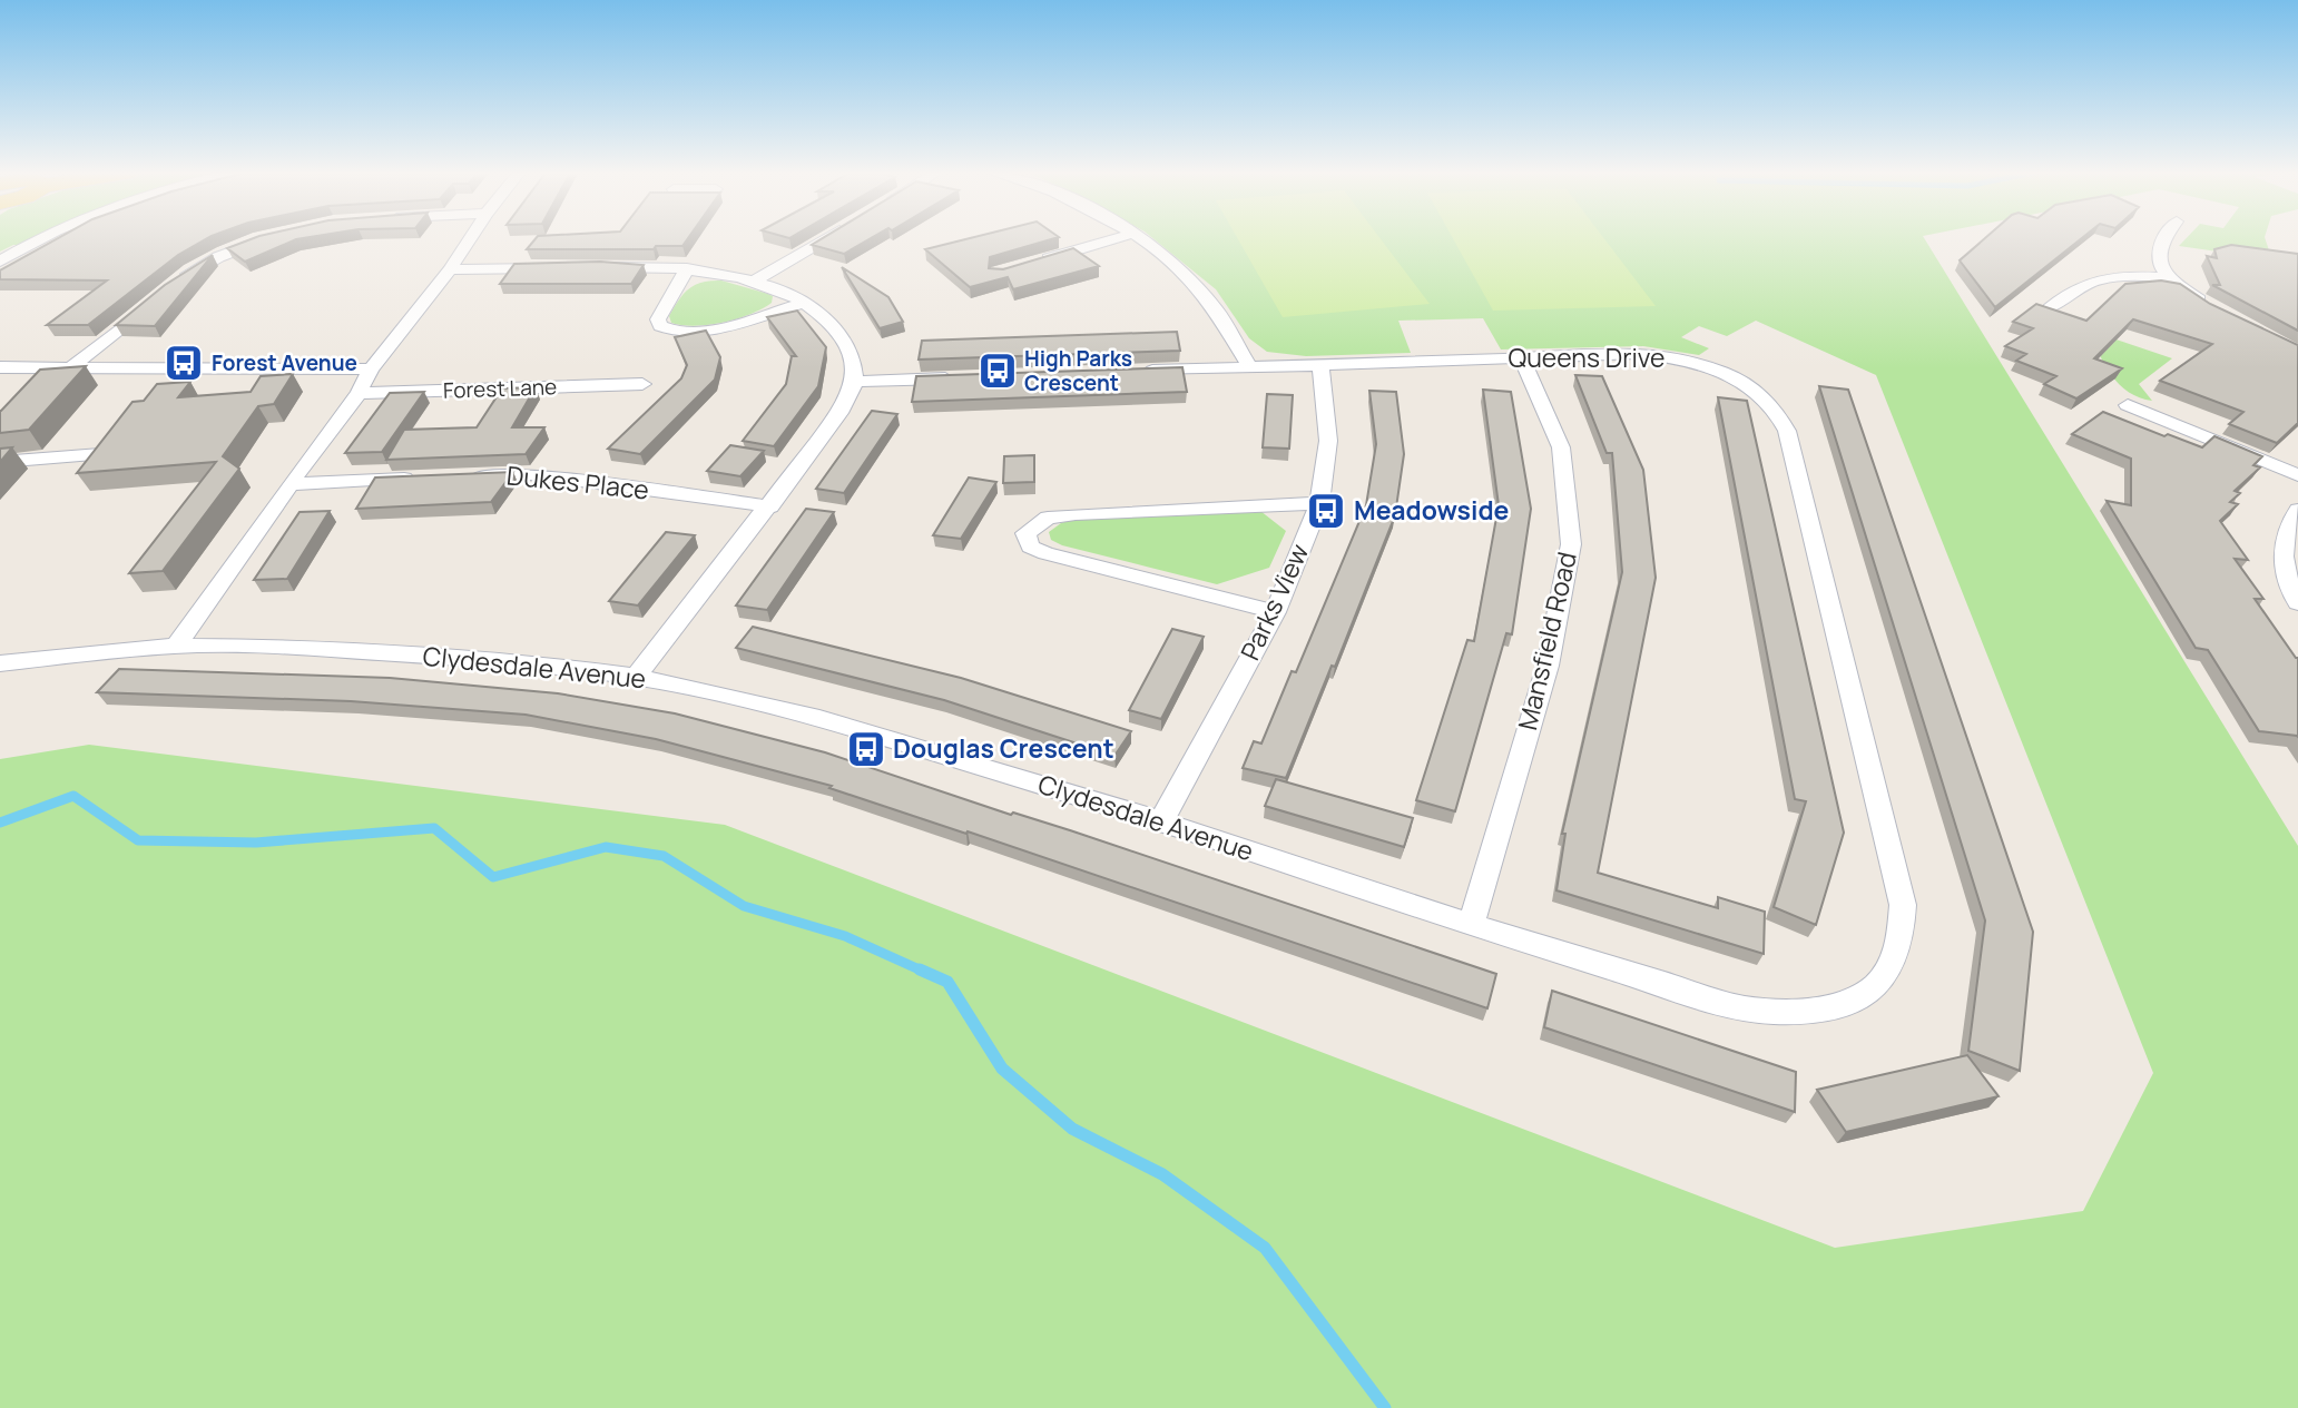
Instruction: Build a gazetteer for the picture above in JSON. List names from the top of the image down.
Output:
{
  "streets": {
    "street": [
      "Queens Drive",
      "Forest Lane",
      "Dukes Place",
      "Parks View",
      "Mansfield Road",
      "Clydesdale Avenue"
    ]
  },
  "crossings": [
    ["Queens Drive", "Parks View"],
    ["Queens Drive", "Mansfield Road"],
    ["Queens Drive", "Clydesdale Avenue"],
    ["Parks View", "Clydesdale Avenue"],
    ["Mansfield Road", "Clydesdale Avenue"]
  ],
  "places": {
    "bus stop": [
      "Forest Avenue",
      "High Parks Crescent",
      "Meadowside",
      "Douglas Crescent"
    ]
  }
}
